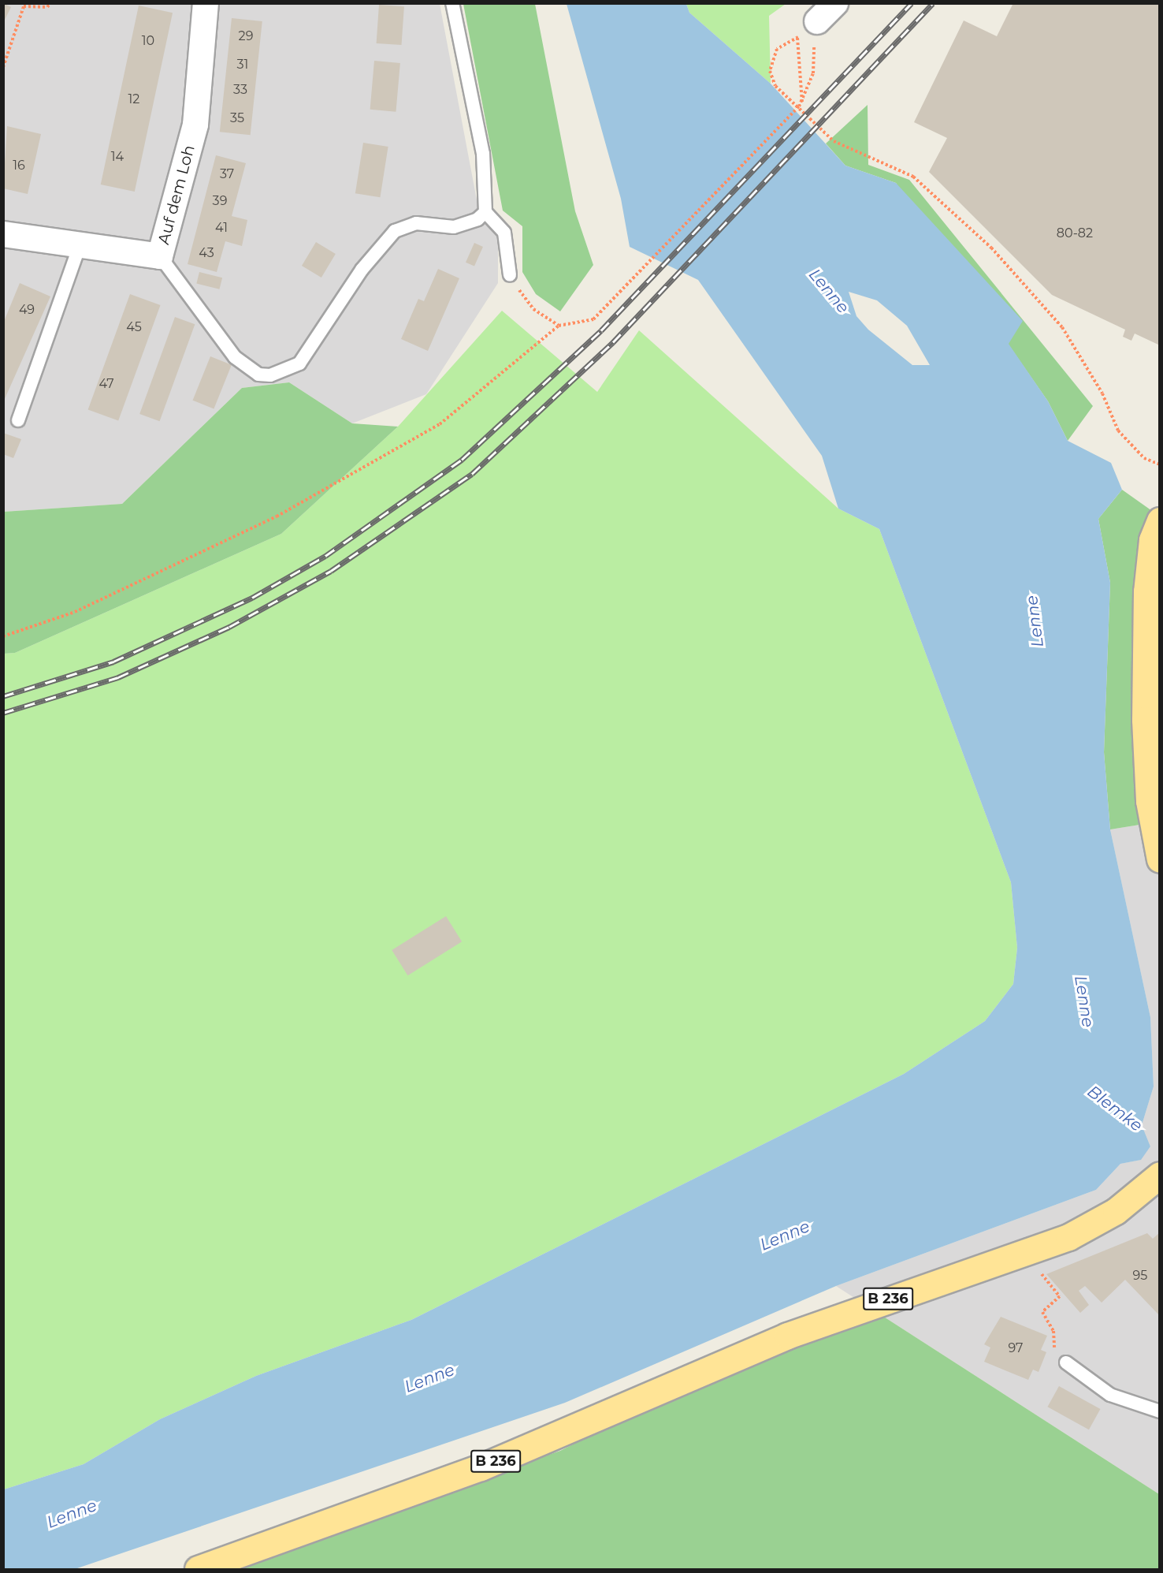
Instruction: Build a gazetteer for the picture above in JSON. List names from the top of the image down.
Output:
{
  "streets": {
    "main road": ["B 236"],
    "street": ["Auf dem Loh"]
  },
  "water": ["Lenne", "Blemke"],
  "house_numbers": [
    "29",
    "10",
    "31",
    "33",
    "12",
    "35",
    "14",
    "16",
    "37",
    "39",
    "41",
    "80-82",
    "43",
    "49",
    "45",
    "47",
    "95",
    "97"
  ]
}
